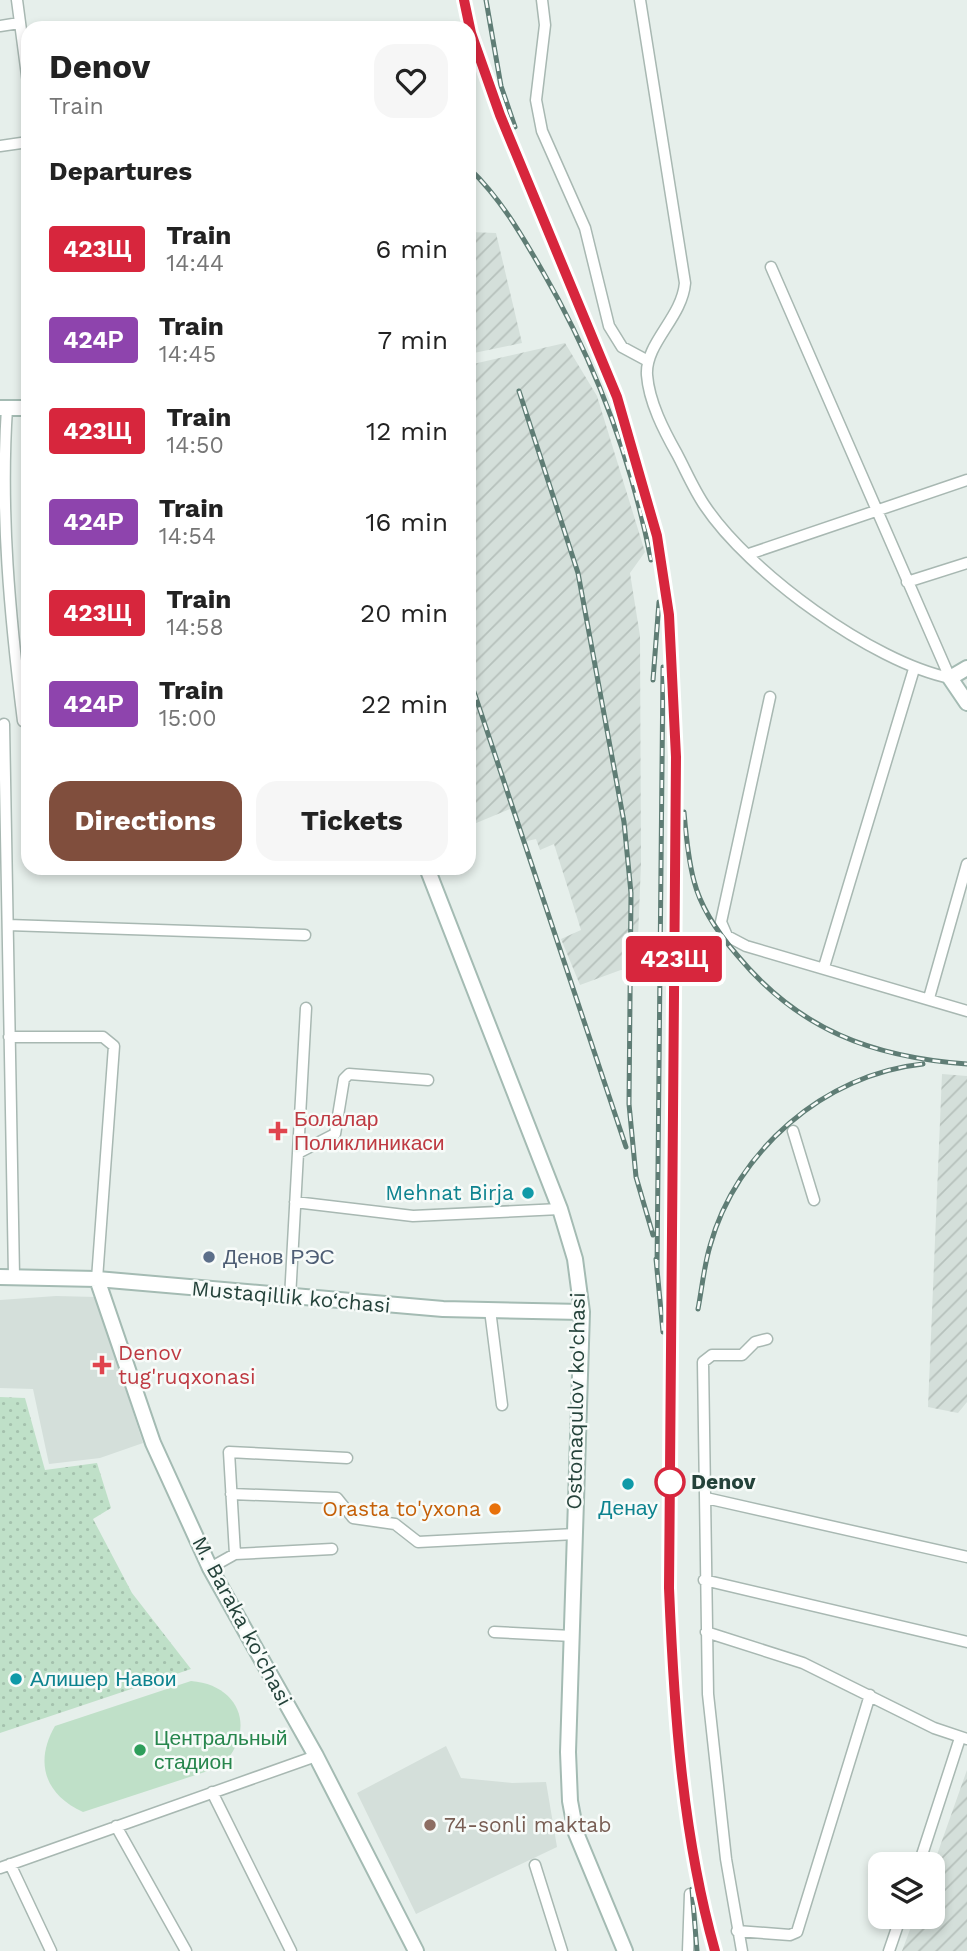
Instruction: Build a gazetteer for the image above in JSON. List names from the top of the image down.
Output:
{
  "streets": {
    "street": ["Mustaqillik ko‘chasi", "Ostonaqulov ko'chasi", "M. Baraka ko'chasi"]
  },
  "crossings": [
    ["Mustaqillik ko‘chasi", "Ostonaqulov ko'chasi"],
    ["Mustaqillik ko‘chasi", "M. Baraka ko'chasi"]
  ],
  "places": {
    "health": ["Болалар Поликлиникаси", "Denov tug'ruqxonasi"],
    "other": [
      "Mehnat Birja",
      "Денов РЭС",
      "Denov",
      "Денау",
      "Orasta to'yxona",
      "Алишер Навои",
      "Центральный стадион",
      "74-sonli maktab"
    ]
  },
  "page": {
    "on_map": "423Щ",
    "heading": [
      ["Denov", "Train"],
      "Departures"
    ],
    "list": [
      {
        "mark": "423Щ",
        "name": "Train",
        "note": "14:44",
        "value": "6 min"
      },
      {
        "mark": "424Р",
        "name": "Train",
        "note": "14:45",
        "value": "7 min"
      },
      {
        "mark": "423Щ",
        "name": "Train",
        "note": "14:50",
        "value": "12 min"
      },
      {
        "mark": "424Р",
        "name": "Train",
        "note": "14:54",
        "value": "16 min"
      },
      {
        "mark": "423Щ",
        "name": "Train",
        "note": "14:58",
        "value": "20 min"
      },
      {
        "mark": "424Р",
        "name": "Train",
        "note": "15:00",
        "value": "22 min"
      }
    ],
    "buttons": ["Directions", "Tickets"]
  }
}
